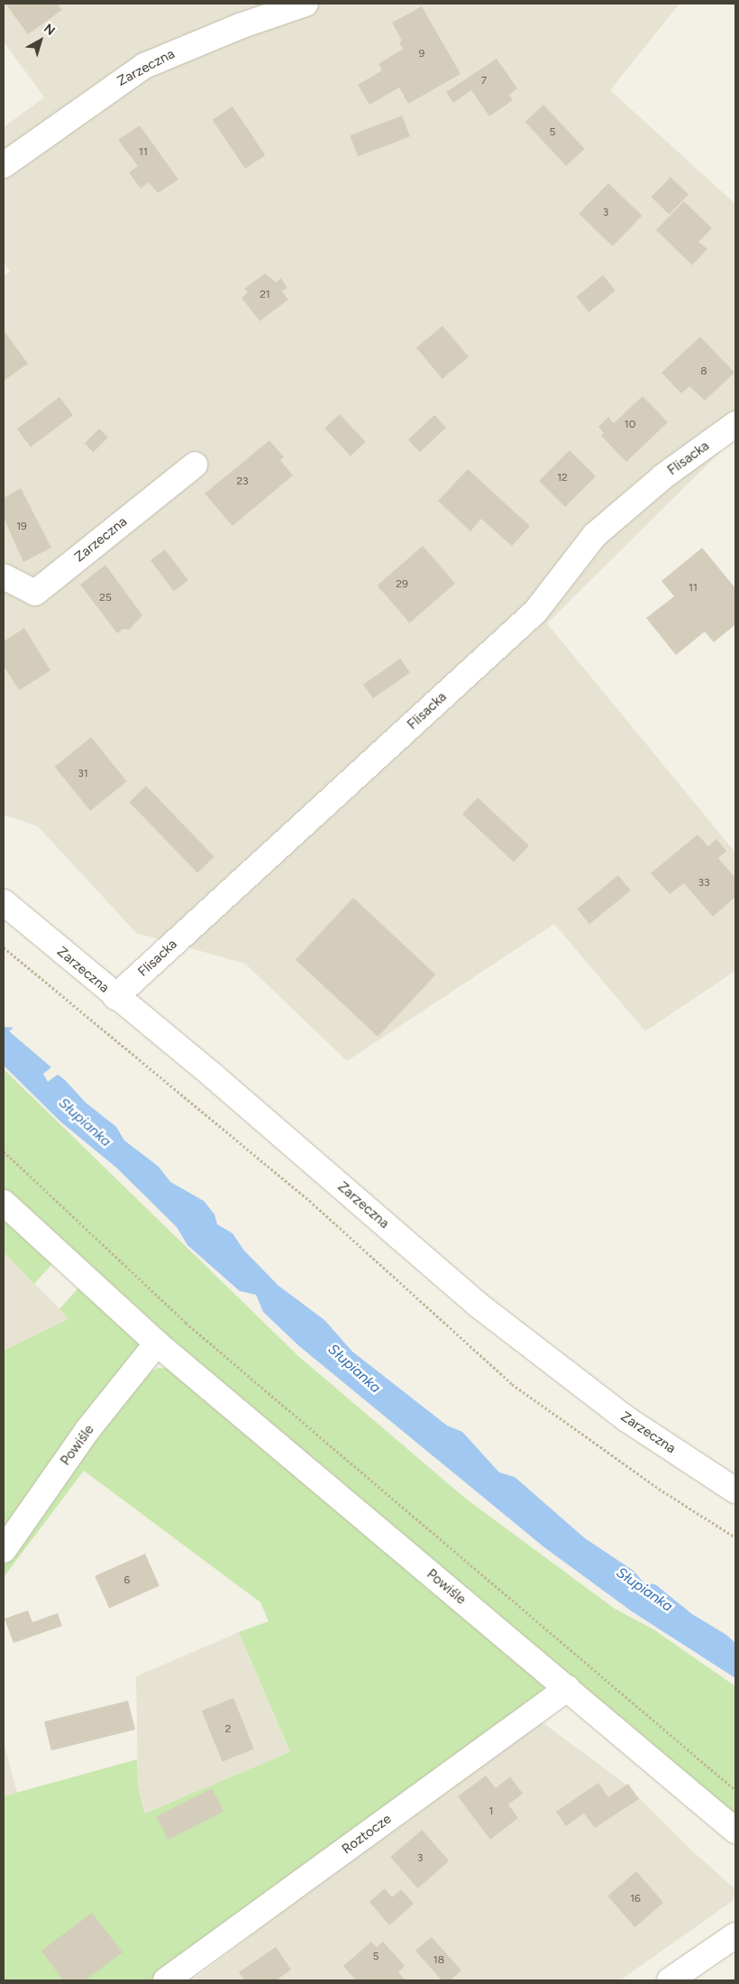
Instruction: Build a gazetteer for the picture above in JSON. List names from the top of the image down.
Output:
{
  "streets": {
    "street": [
      "Zarzeczna",
      "Flisacka",
      "Powiśle",
      "Roztocze"
    ]
  },
  "crossings": [
    ["Zarzeczna", "Flisacka"],
    ["Powiśle", "Roztocze"]
  ],
  "water": ["Słupianka"],
  "house_numbers": [
    "9",
    "7",
    "5",
    "11",
    "3",
    "21",
    "8",
    "10",
    "12",
    "23",
    "19",
    "29",
    "11",
    "25",
    "31",
    "33",
    "6",
    "2",
    "1",
    "3",
    "16",
    "5",
    "18"
  ],
  "north": "top right"
}
